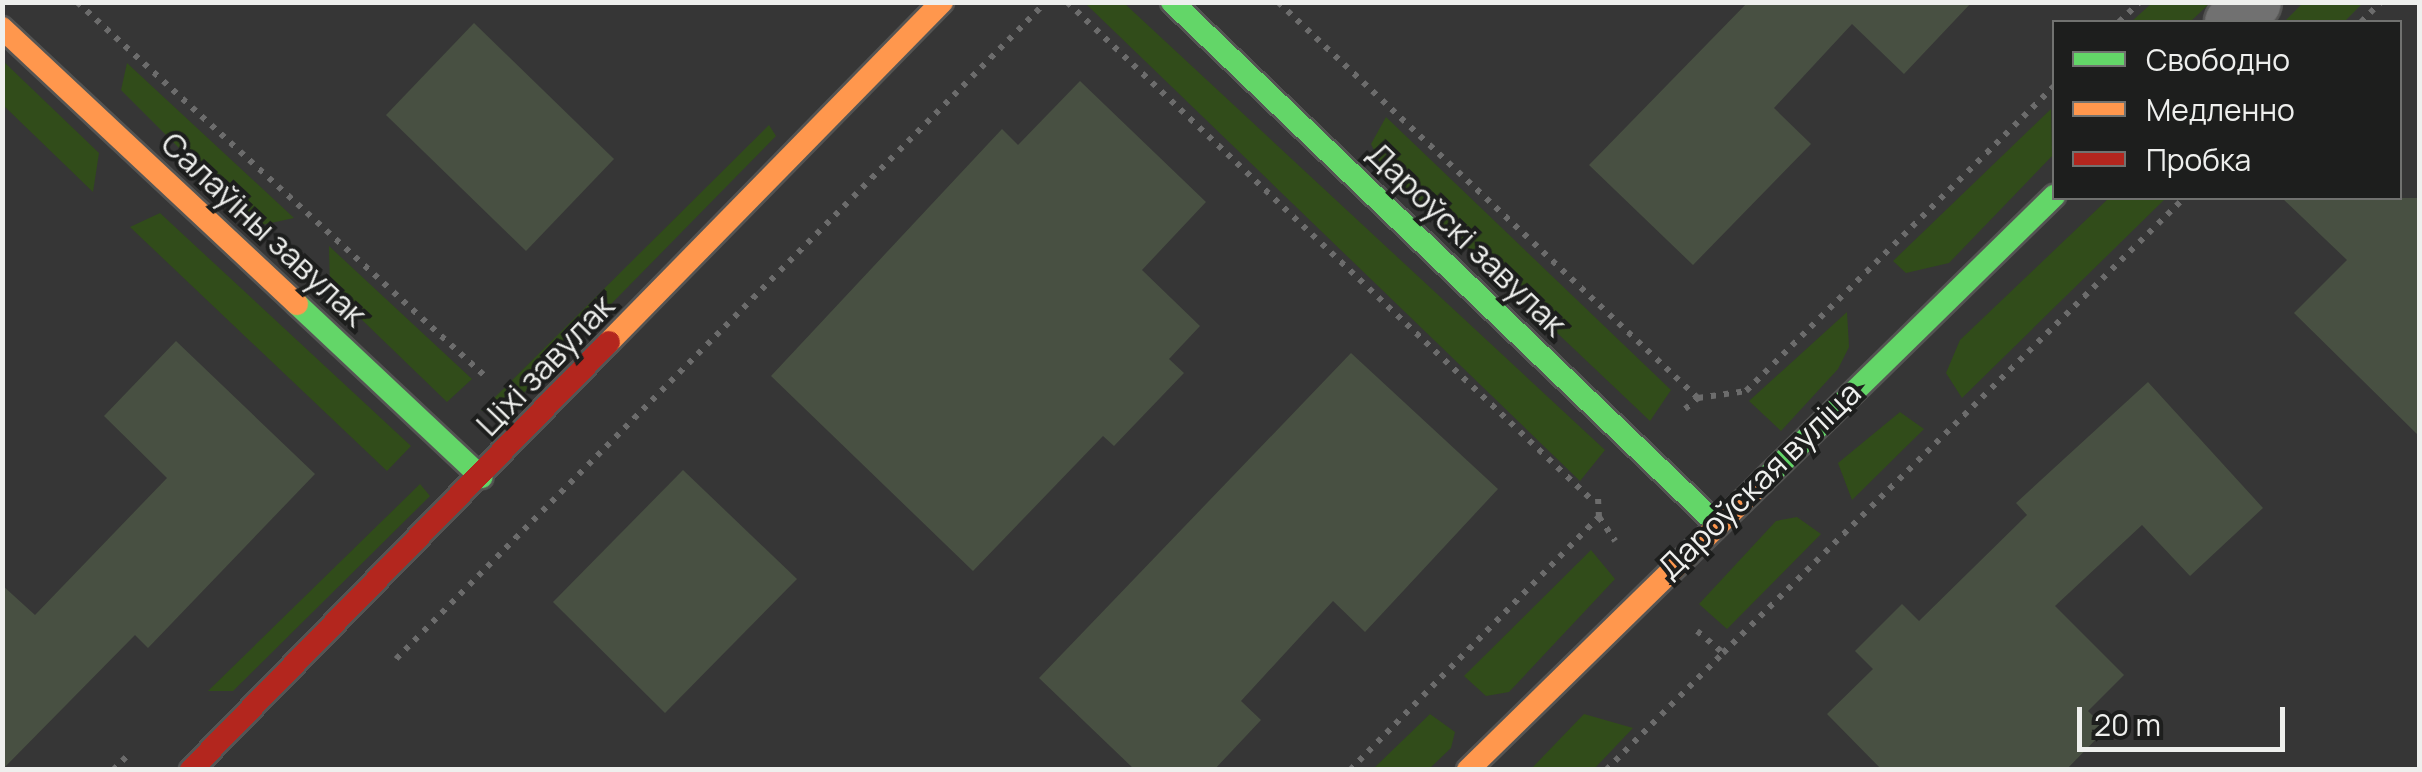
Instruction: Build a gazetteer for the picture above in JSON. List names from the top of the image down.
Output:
{
  "streets": {
    "street": [
      "Салаўіны завулак",
      "Дароўскі завулак",
      "Ціхі завулак",
      "Дароўская вуліца"
    ]
  },
  "crossings": [
    ["Салаўіны завулак", "Ціхі завулак"],
    ["Дароўскі завулак", "Дароўская вуліца"]
  ],
  "legend": ["Свободно", "Медленно", "Пробка"],
  "scale_bar": "20 m"
}
